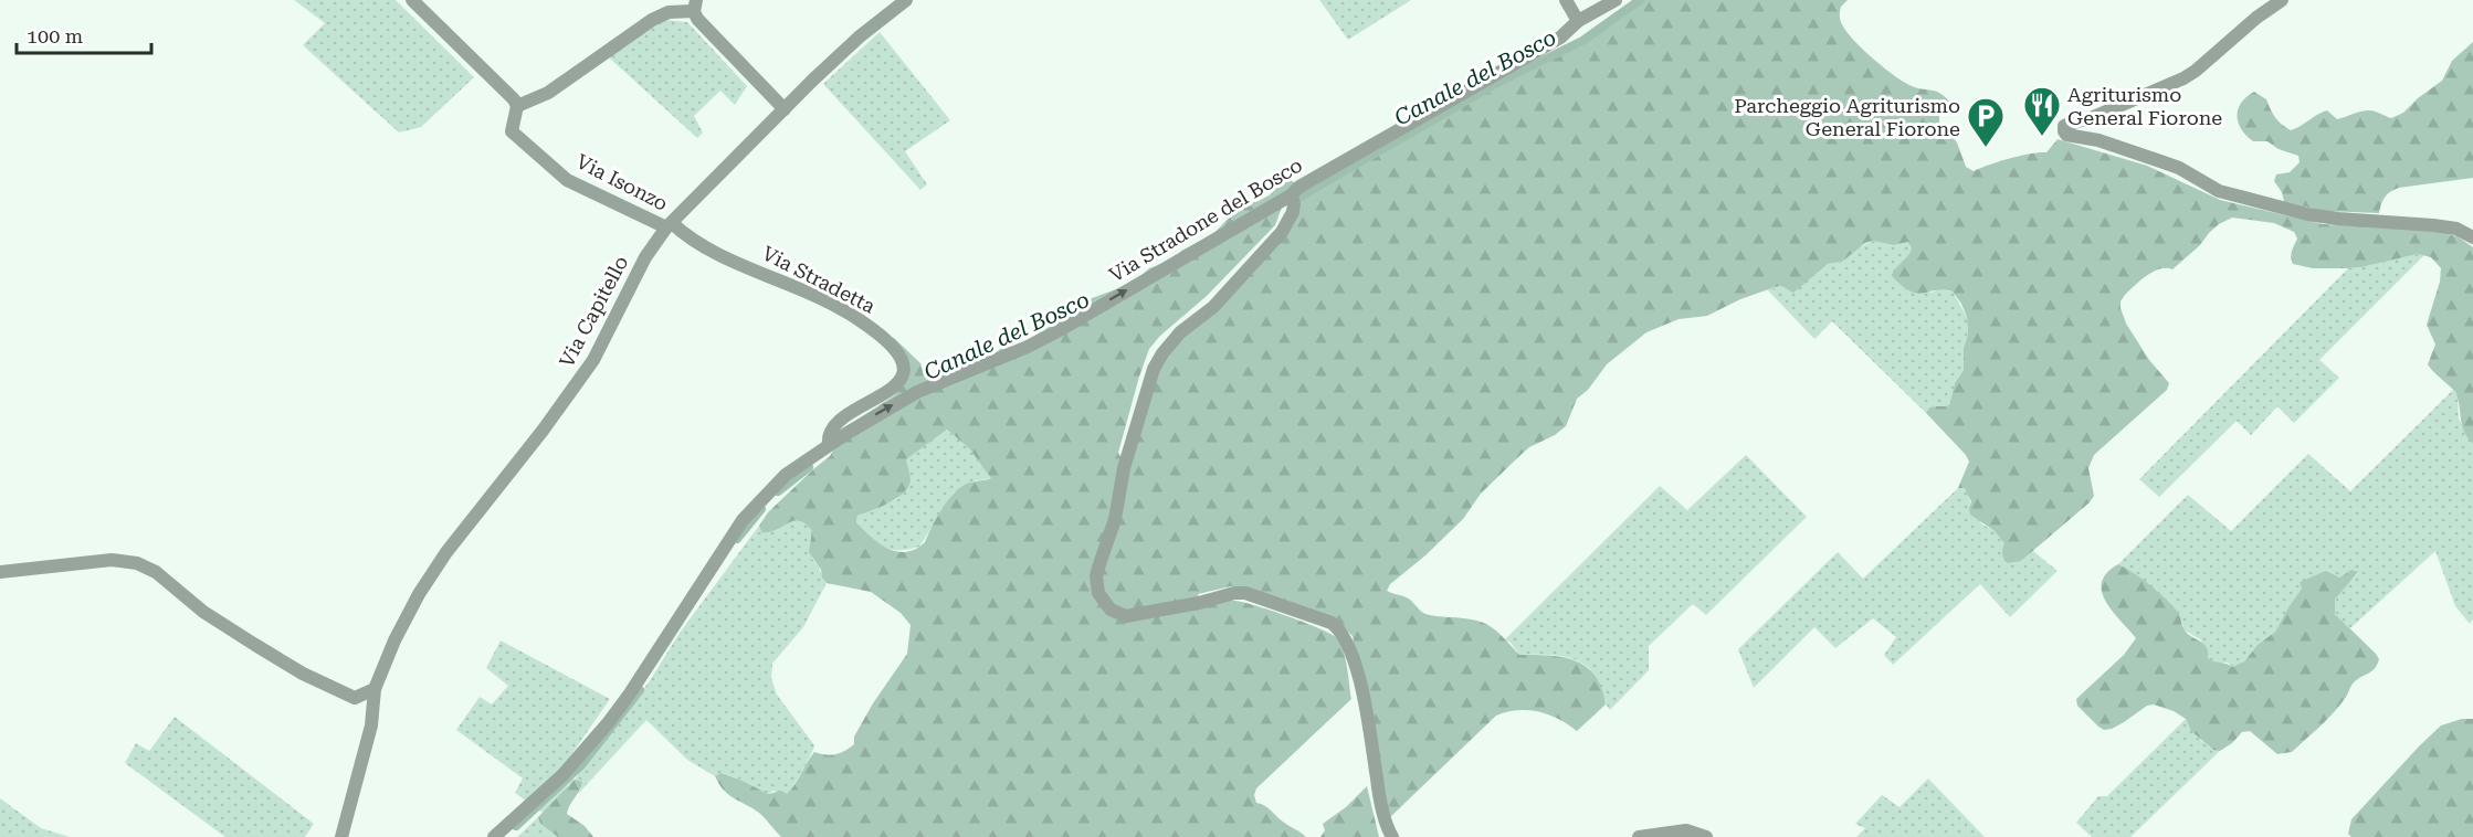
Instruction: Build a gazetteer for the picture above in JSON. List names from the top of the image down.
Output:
{
  "streets": {
    "street": [
      "Via Isonzo",
      "Via Stradone del Bosco",
      "Via Stradetta",
      "Via Capitello"
    ]
  },
  "crossings": [
    ["Via Isonzo", "Via Stradetta"],
    ["Via Isonzo", "Via Capitello"],
    ["Via Stradone del Bosco", "Via Stradetta"],
    ["Via Stradetta", "Via Capitello"]
  ],
  "one_way": ["Via Stradone del Bosco"],
  "water": ["Canale del Bosco"],
  "places": {
    "restaurant": ["Agriturismo General Fiorone"],
    "parking": ["Parcheggio Agriturismo General Fiorone"]
  },
  "scale_bar": "100 m"
}
